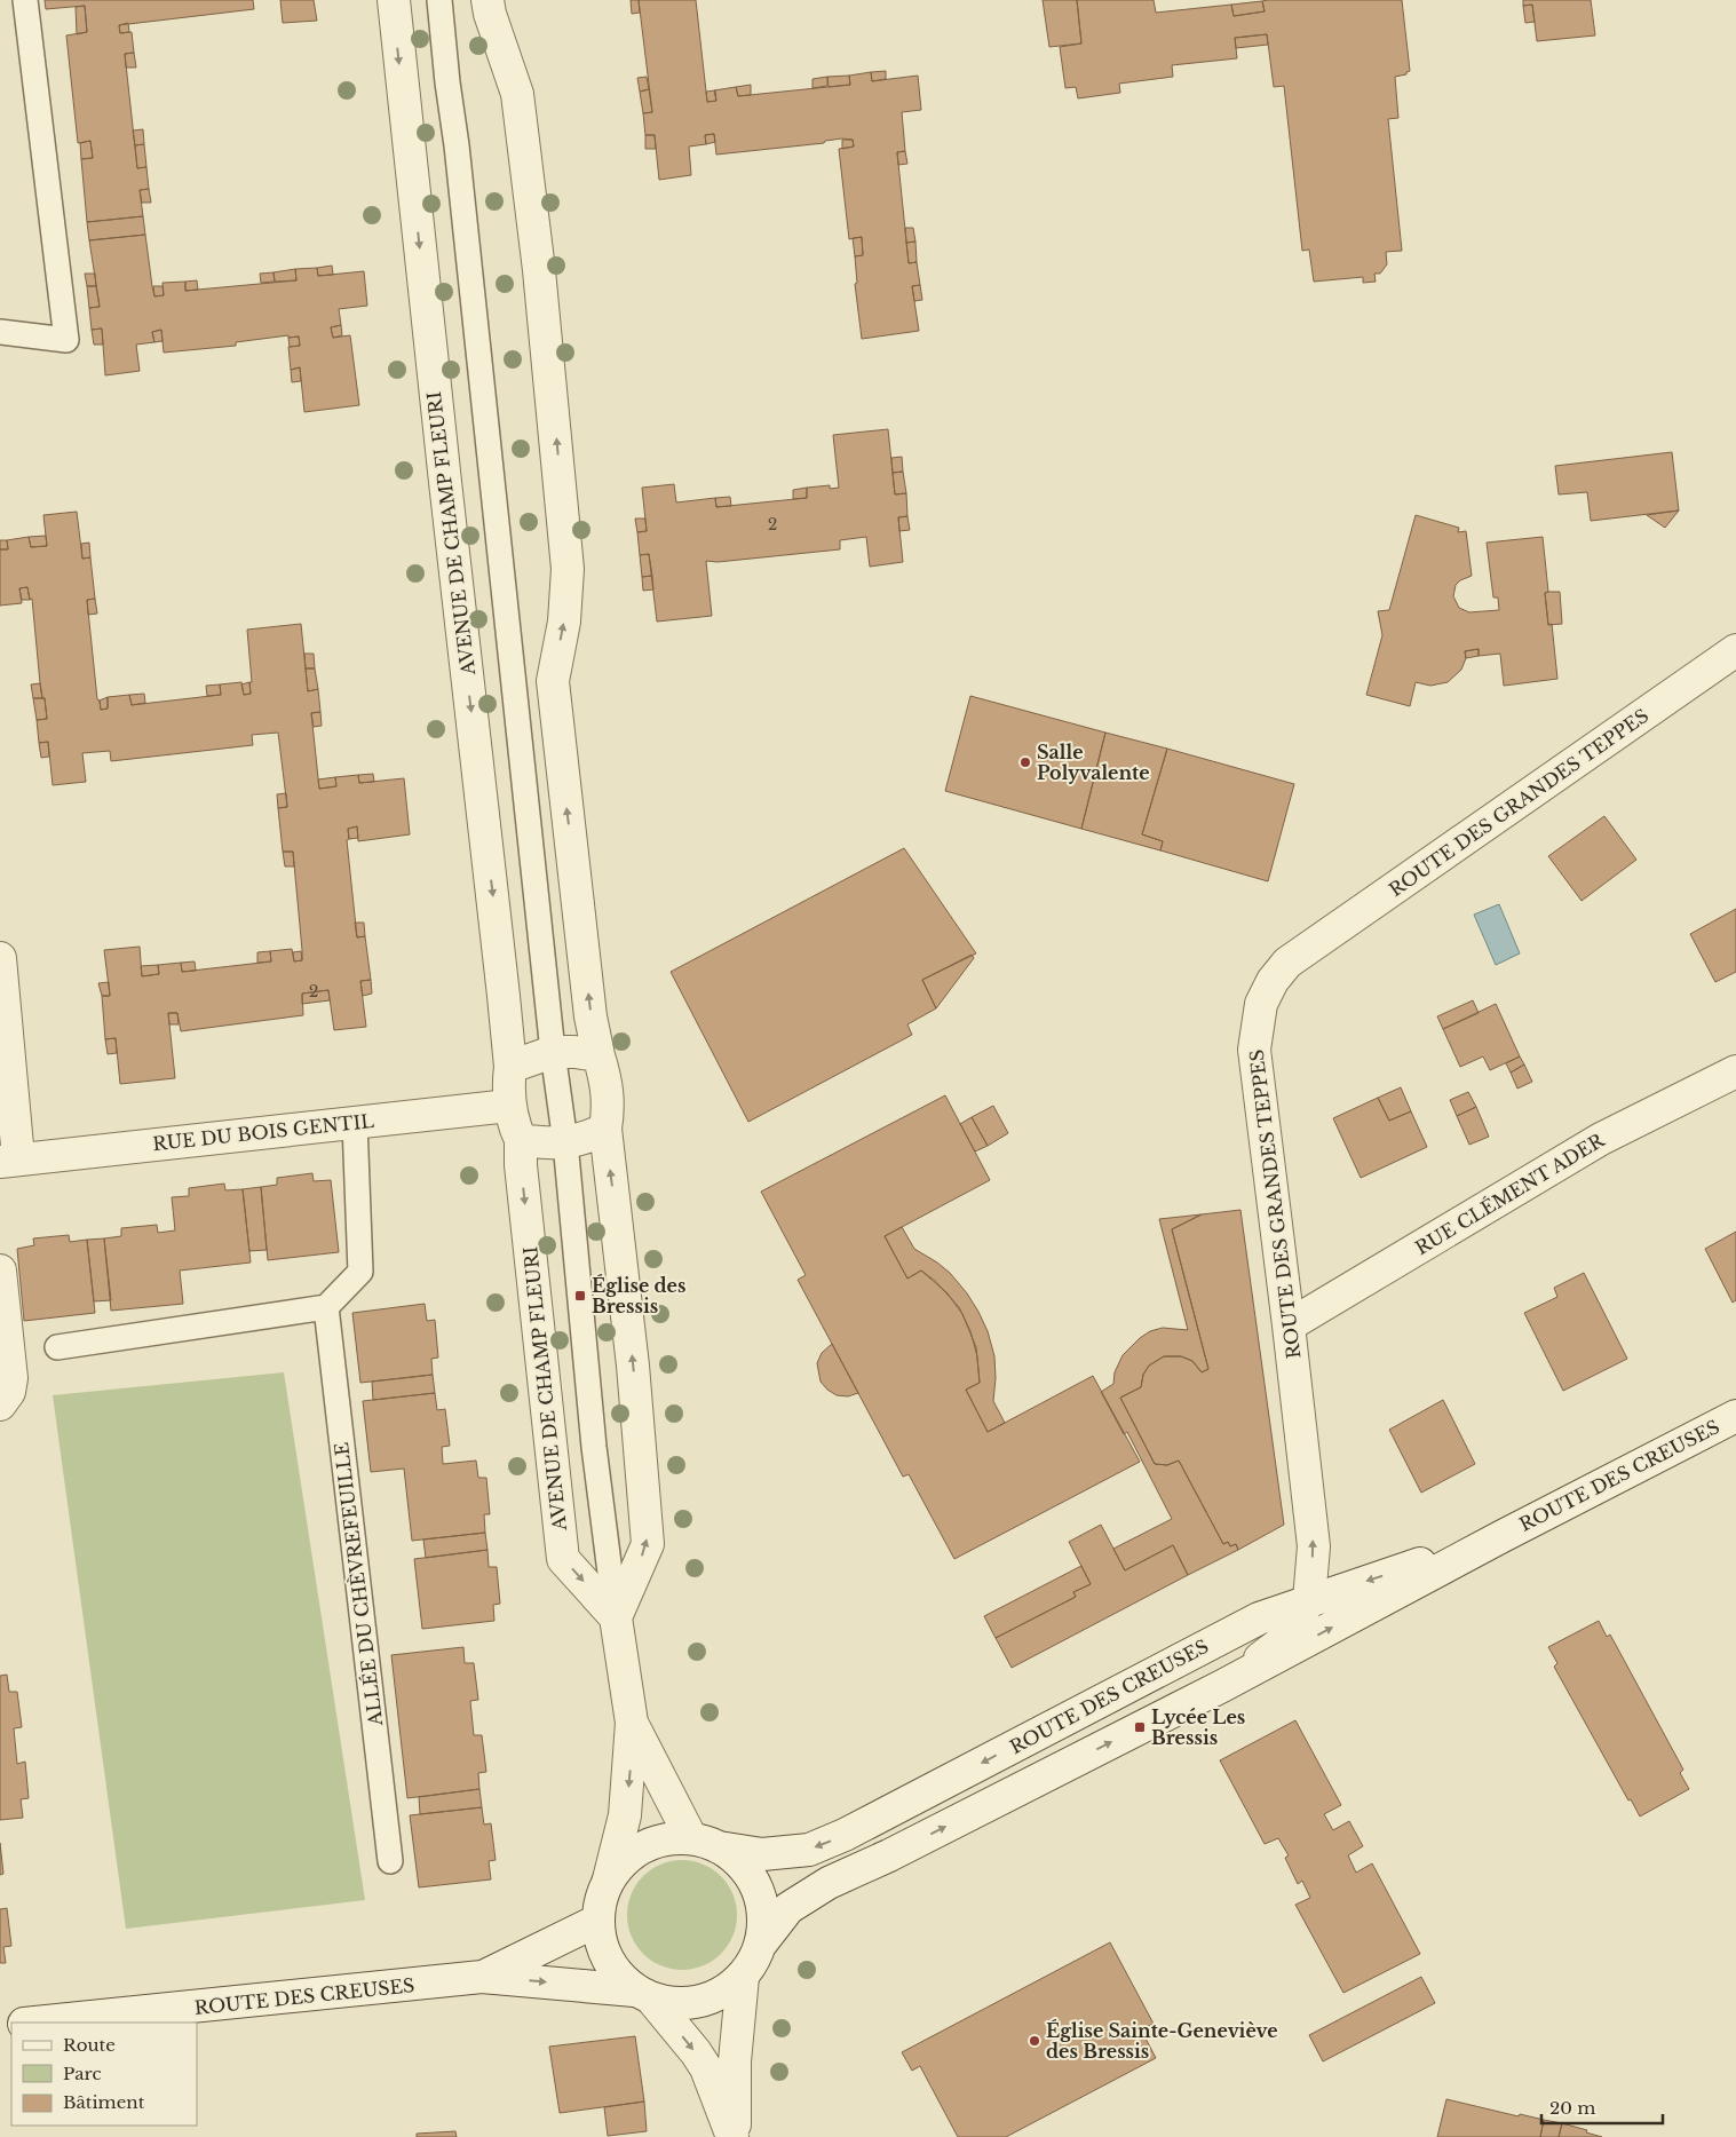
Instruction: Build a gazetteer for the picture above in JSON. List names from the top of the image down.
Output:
{
  "streets": {
    "street": [
      "AVENUE DE CHAMP FLEURI",
      "ROUTE DES GRANDES TEPPES",
      "RUE DU BOIS GENTIL",
      "RUE CLÉMENT ADER",
      "ROUTE DES CREUSES"
    ],
    "lane": ["ALLÉE DU CHÈVREFEUILLE"]
  },
  "crossings": [
    ["AVENUE DE CHAMP FLEURI", "RUE DU BOIS GENTIL"],
    ["ROUTE DES GRANDES TEPPES", "RUE CLÉMENT ADER"],
    ["ROUTE DES GRANDES TEPPES", "ROUTE DES CREUSES"]
  ],
  "places": {
    "other": ["Salle Polyvalente", "Église Sainte-Geneviève des Bressis"],
    "transit": ["Église des Bressis", "Lycée Les Bressis"]
  },
  "house_numbers": ["2", "2"],
  "legend": ["Route", "Parc", "Bâtiment"],
  "scale_bar": "20 m"
}
